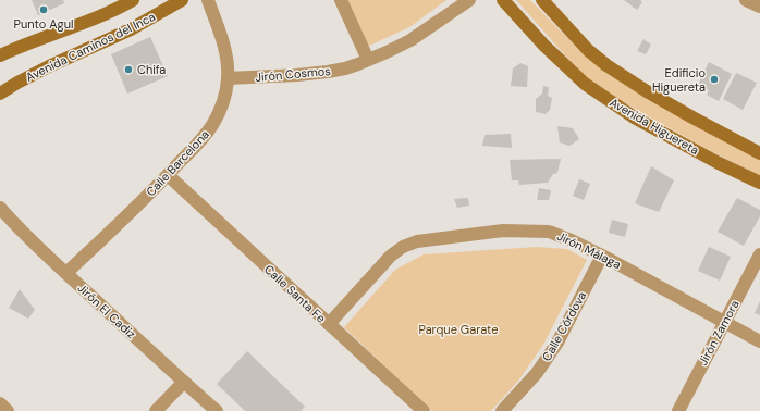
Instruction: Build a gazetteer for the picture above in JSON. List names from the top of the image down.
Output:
{
  "streets": {
    "main road": ["Avenida Caminos del Inca", "Avenida Higuereta"],
    "street": [
      "Jirón Cosmos",
      "Calle Barcelona",
      "Jirón Málaga",
      "Calle Santa Fe",
      "Jirón El Cadiz",
      "Calle Córdova",
      "Jirón Zamora"
    ]
  },
  "crossings": [
    ["Jirón Cosmos", "Calle Barcelona"],
    ["Calle Barcelona", "Calle Santa Fe"],
    ["Calle Barcelona", "Jirón El Cadiz"],
    ["Jirón Málaga", "Calle Santa Fe"],
    ["Jirón Málaga", "Calle Córdova"],
    ["Jirón Málaga", "Jirón Zamora"]
  ],
  "parks": ["Parque Garate"],
  "places": ["Punto Agul", "Chifa", "Edificio Higuereta"]
}
